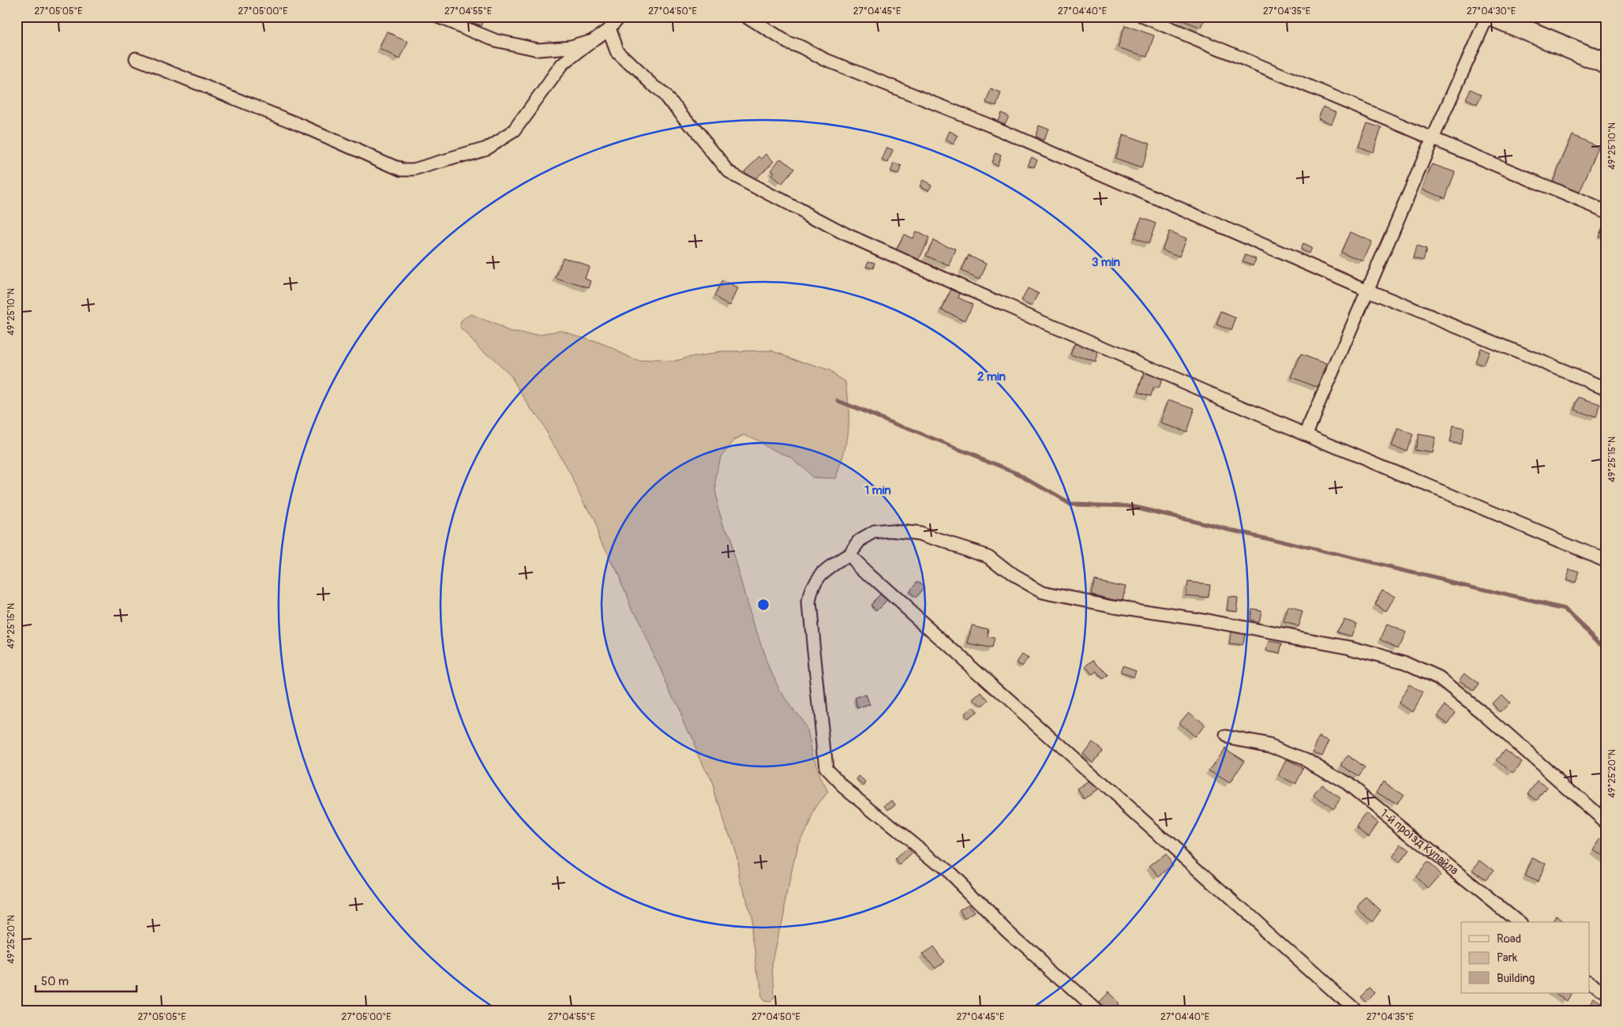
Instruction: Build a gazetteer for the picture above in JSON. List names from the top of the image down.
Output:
{
  "streets": {
    "street": ["1-й проїзд Купайла"]
  },
  "legend": ["Road", "Park", "Building"],
  "scale_bar": "50 m",
  "coordinates": [
    "27°05'05\"E",
    "27°05'00\"E",
    "27°04'55\"E",
    "27°04'50\"E",
    "27°04'45\"E",
    "27°04'40\"E",
    "27°04'35\"E",
    "27°04'30\"E",
    "49°25'10\"N",
    "49°25'15\"N",
    "49°25'20\"N"
  ],
  "rings": ["3 min", "2 min", "1 min"]
}
